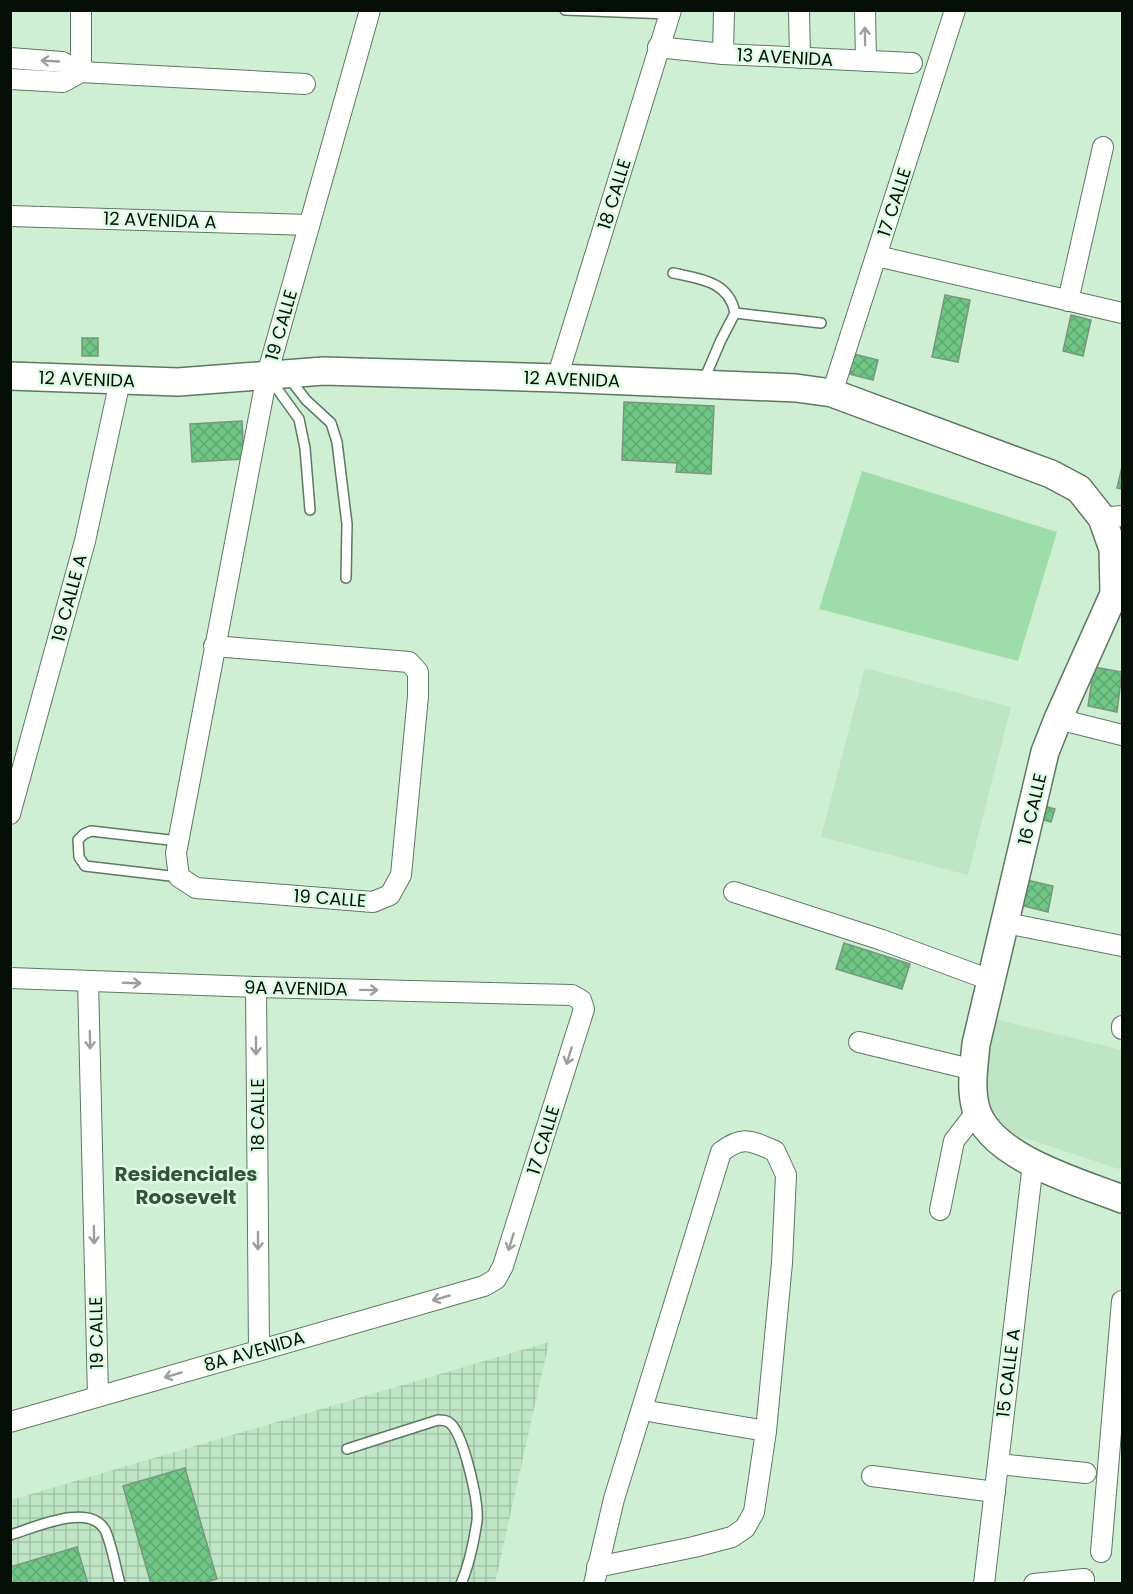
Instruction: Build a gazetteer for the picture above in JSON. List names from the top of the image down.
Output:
{
  "streets": {
    "main road": ["12 AVENIDA", "16 CALLE"],
    "street": [
      "13 AVENIDA",
      "18 CALLE",
      "17 CALLE",
      "12 AVENIDA A",
      "19 CALLE",
      "19 CALLE A",
      "9A AVENIDA",
      "8A AVENIDA",
      "15 CALLE A"
    ]
  },
  "crossings": [
    ["13 AVENIDA", "18 CALLE"],
    ["18 CALLE", "12 AVENIDA"],
    ["18 CALLE", "9A AVENIDA"],
    ["18 CALLE", "8A AVENIDA"],
    ["17 CALLE", "12 AVENIDA"],
    ["17 CALLE", "9A AVENIDA"],
    ["17 CALLE", "8A AVENIDA"],
    ["12 AVENIDA A", "19 CALLE"],
    ["19 CALLE", "12 AVENIDA"],
    ["19 CALLE", "9A AVENIDA"],
    ["19 CALLE", "8A AVENIDA"],
    ["12 AVENIDA", "19 CALLE A"],
    ["12 AVENIDA", "16 CALLE"]
  ],
  "one_way": [
    "18 CALLE",
    "17 CALLE",
    "9A AVENIDA",
    "8A AVENIDA"
  ],
  "districts": ["Residenciales Roosevelt"]
}
